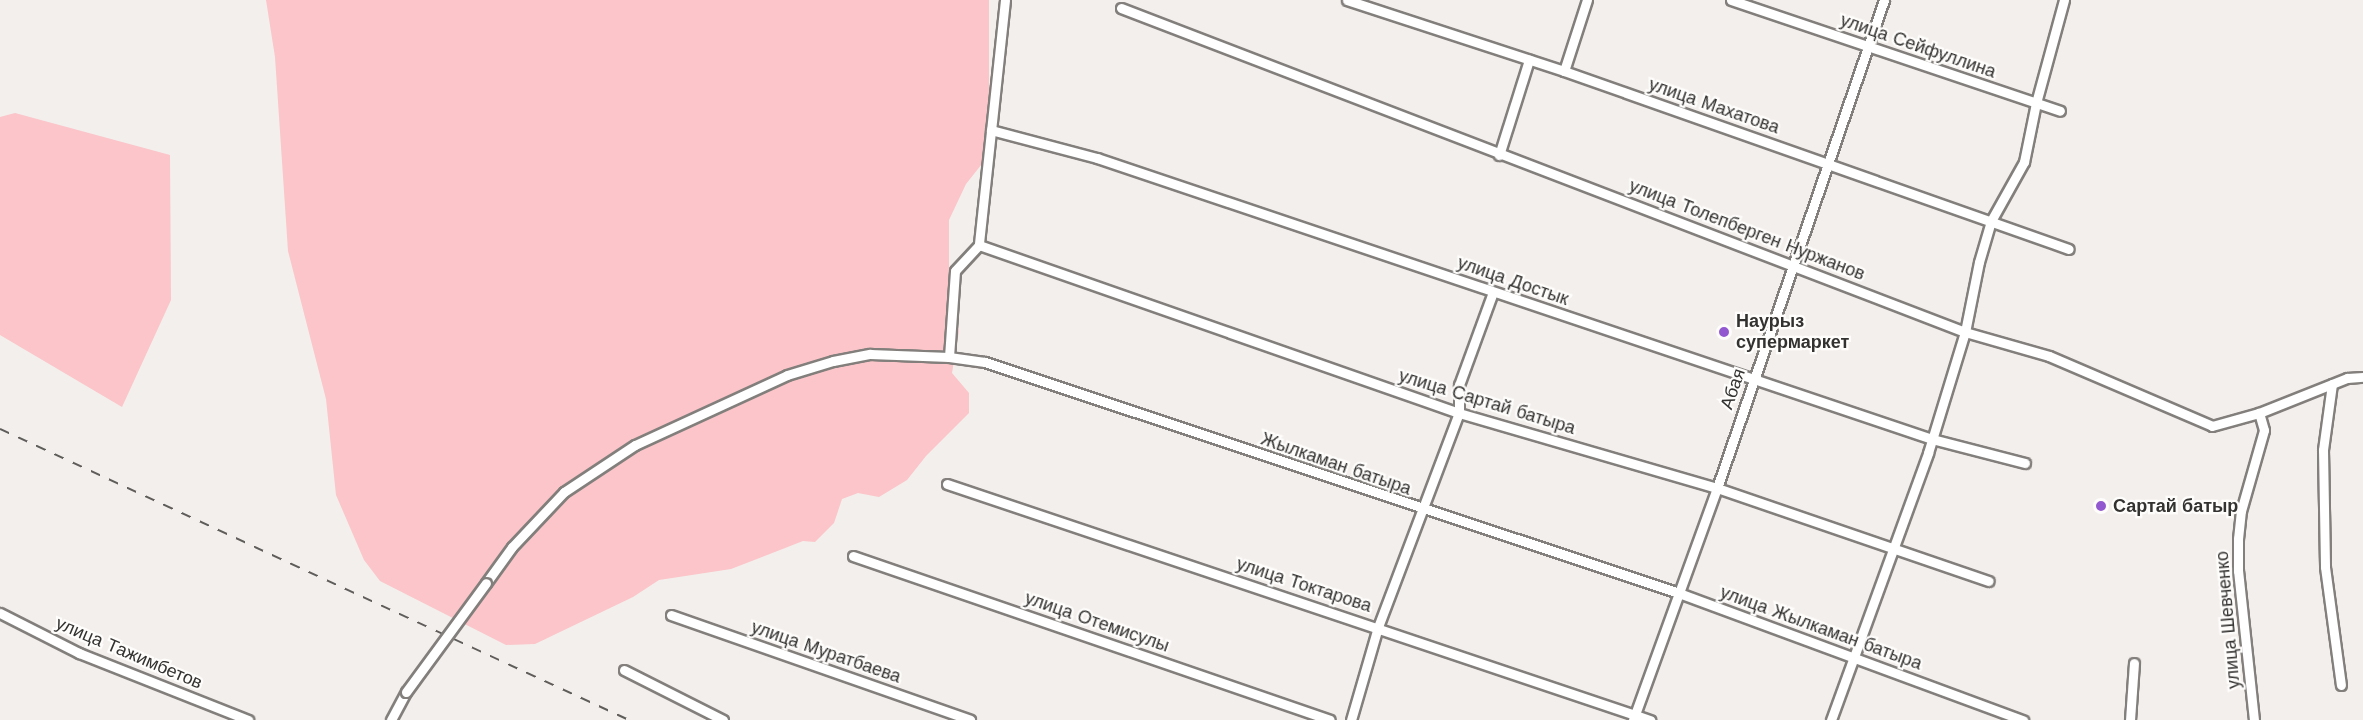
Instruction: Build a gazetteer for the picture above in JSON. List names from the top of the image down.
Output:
{
  "streets": {
    "street": [
      "улица Сейфуллина",
      "улица Махатова",
      "улица Толепберген Нуржанов",
      "улица Достык",
      "Абая",
      "улица Сартай батыра",
      "Жылкаман батыра",
      "улица Токтарова",
      "улица Шевченко",
      "улица Отемисулы",
      "улица Жылкаман батыра",
      "улица Муратбаева",
      "улица Тажимбетов"
    ]
  },
  "crossings": [
    ["улица Сейфуллина", "Абая"],
    ["улица Махатова", "Абая"],
    ["улица Толепберген Нуржанов", "Абая"],
    ["улица Толепберген Нуржанов", "улица Шевченко"],
    ["улица Достык", "Абая"],
    ["Абая", "улица Сартай батыра"],
    ["Абая", "Жылкаман батыра"],
    ["Абая", "улица Токтарова"],
    ["Абая", "улица Жылкаман батыра"],
    ["Жылкаман батыра", "улица Жылкаман батыра"]
  ],
  "places": ["Наурыз супермаркет", "Сартай батыр"]
}
